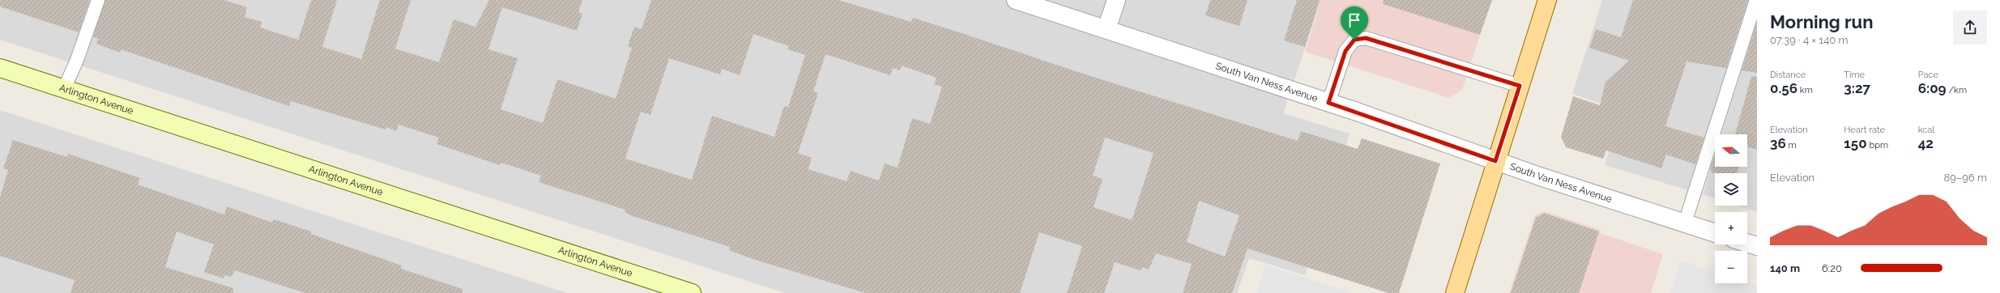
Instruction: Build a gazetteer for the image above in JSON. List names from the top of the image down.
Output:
{
  "streets": {
    "main road": ["Arlington Avenue"],
    "street": ["South Van Ness Avenue"]
  },
  "north": "left",
  "page": {
    "heading": ["Morning run", "07:39 · 4 × 140 m"],
    "stats": [
      ["Distance", "0.56 km"],
      ["Time", "3:27"],
      ["Pace", "6:09 /km"],
      ["Elevation", "36 m"],
      ["Heart rate", "150 bpm"],
      ["kcal", "42"]
    ],
    "map_buttons": ["+", "−"],
    "chart": ["Elevation", "89–96 m"],
    "list": [
      {
        "name": "140 m",
        "note": "6:20"
      }
    ]
  }
}
